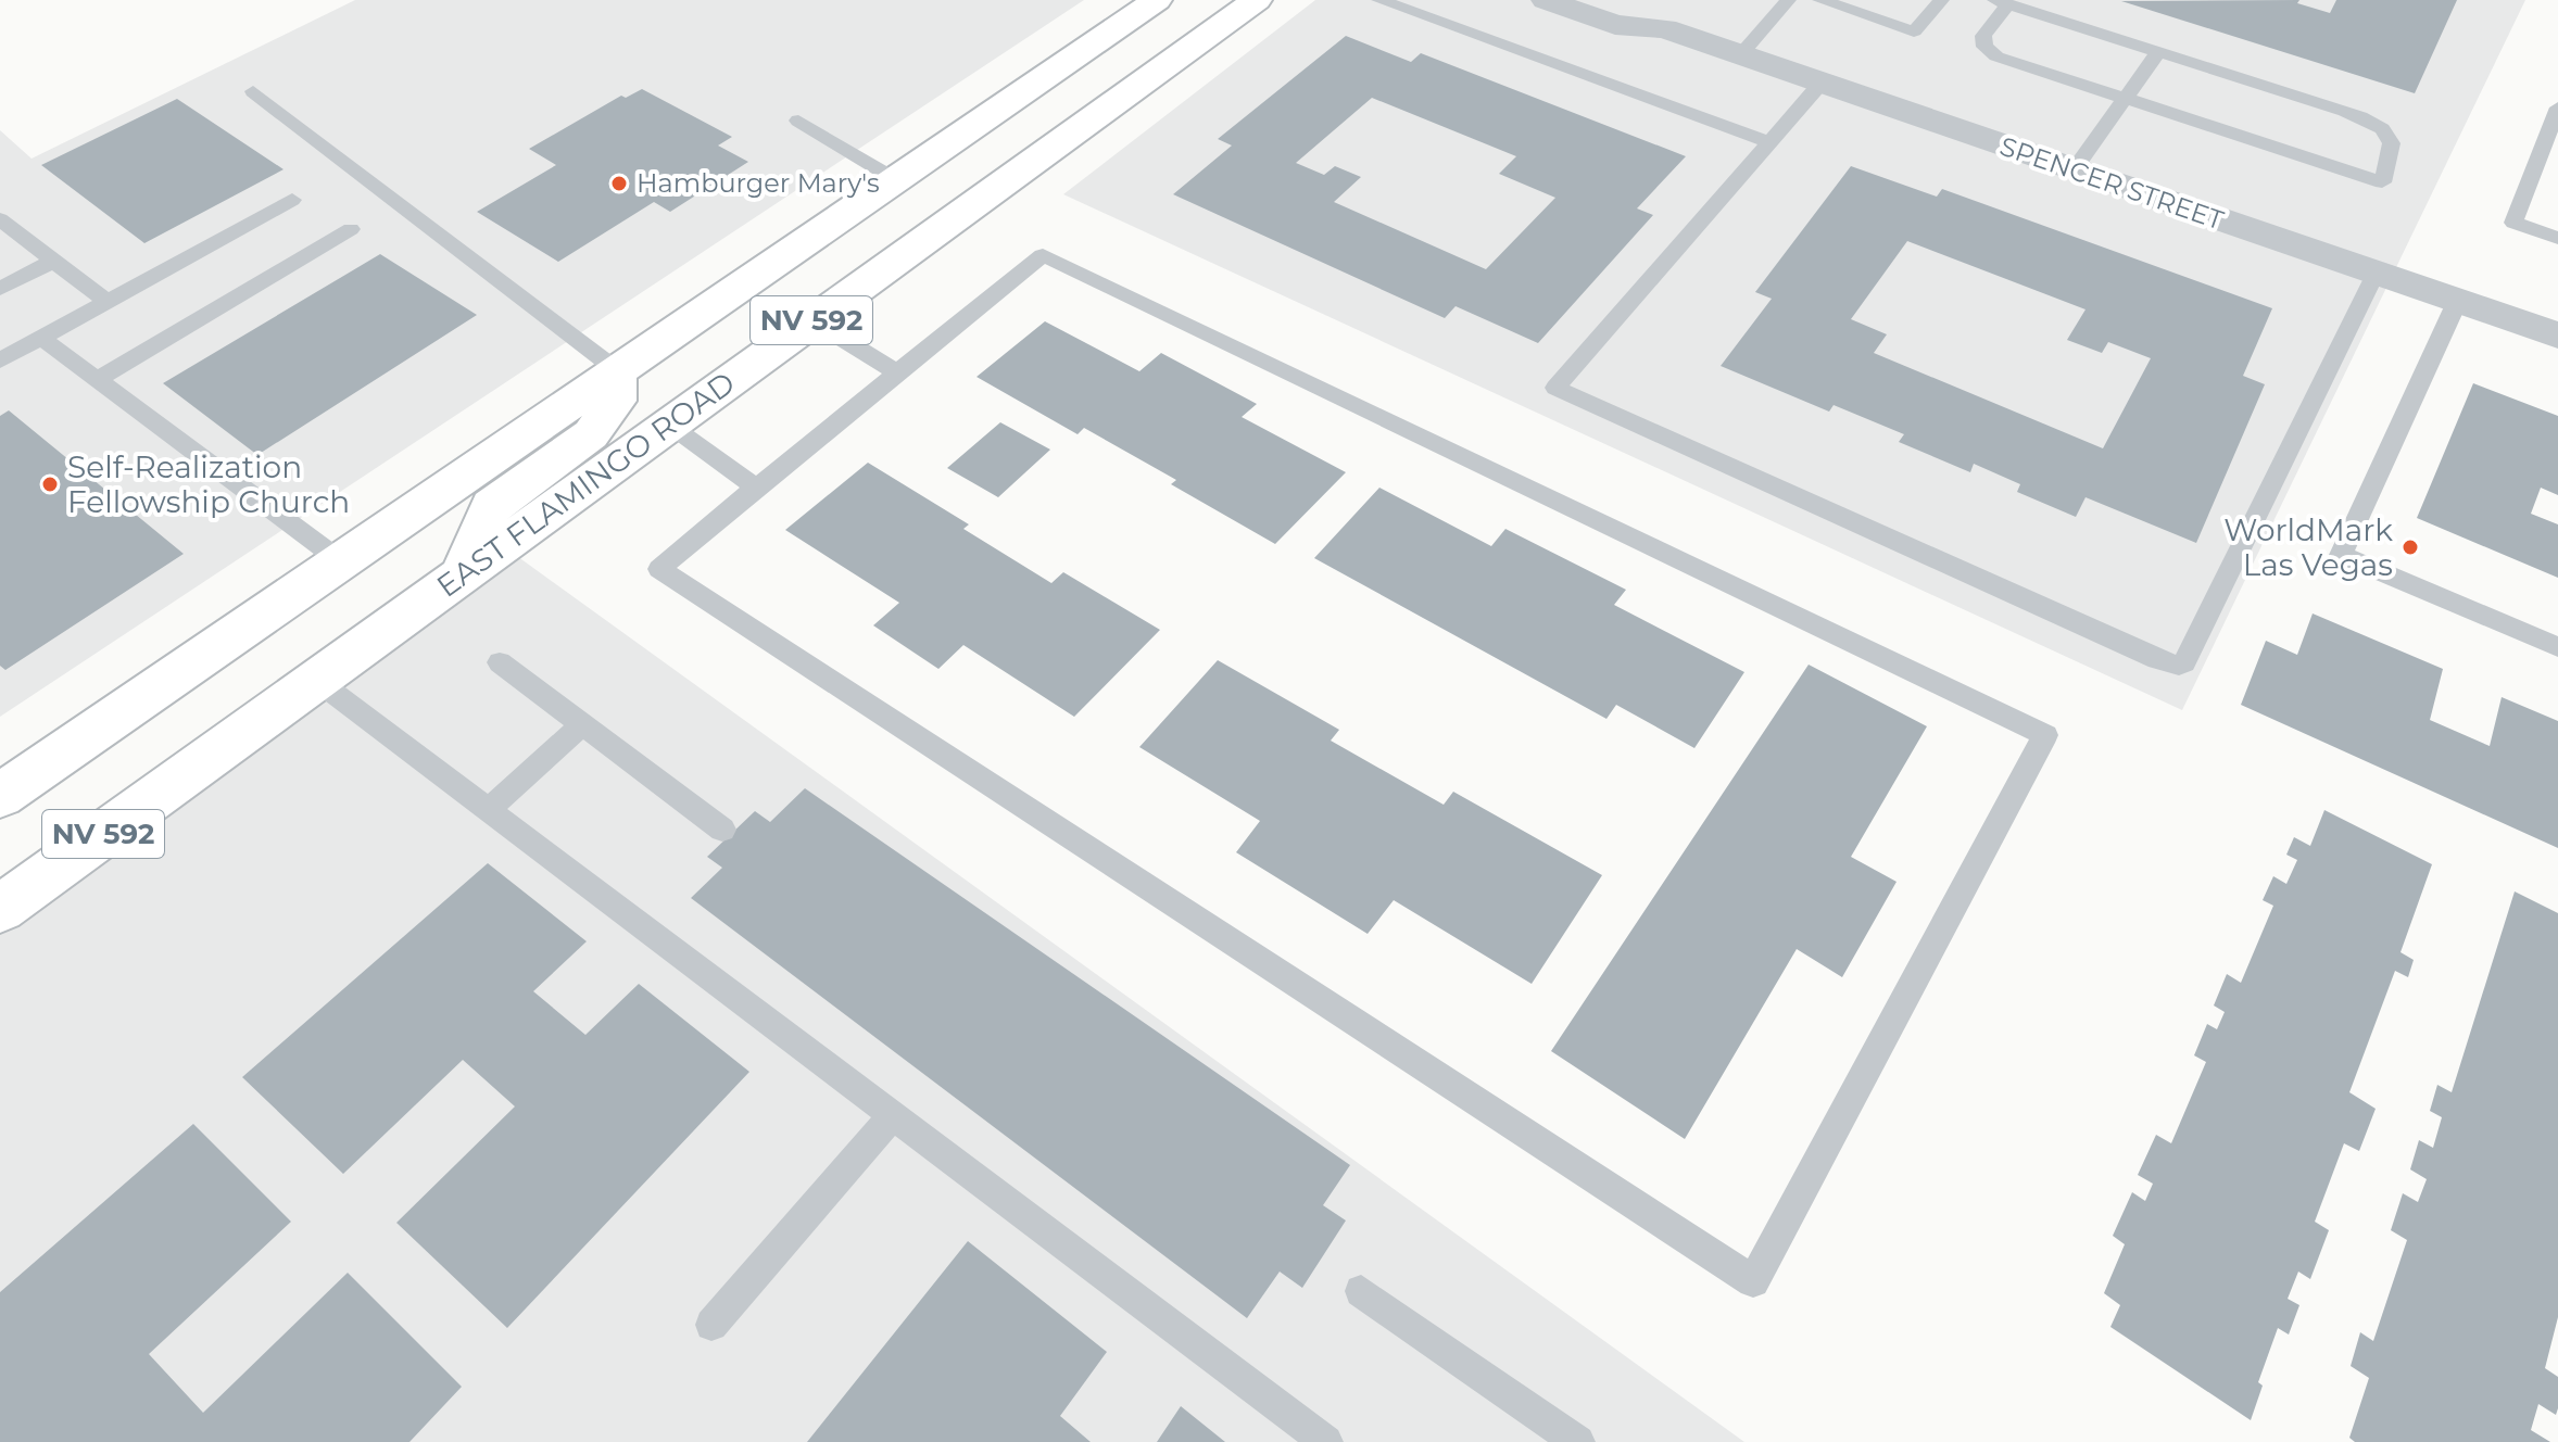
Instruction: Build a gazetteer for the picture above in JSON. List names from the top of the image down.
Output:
{
  "streets": {
    "main road": ["NV 592", "EAST FLAMINGO ROAD"],
    "street": ["SPENCER STREET"]
  },
  "places": ["Hamburger Mary's", "Self-Realization Fellowship Church", "WorldMark Las Vegas"]
}
